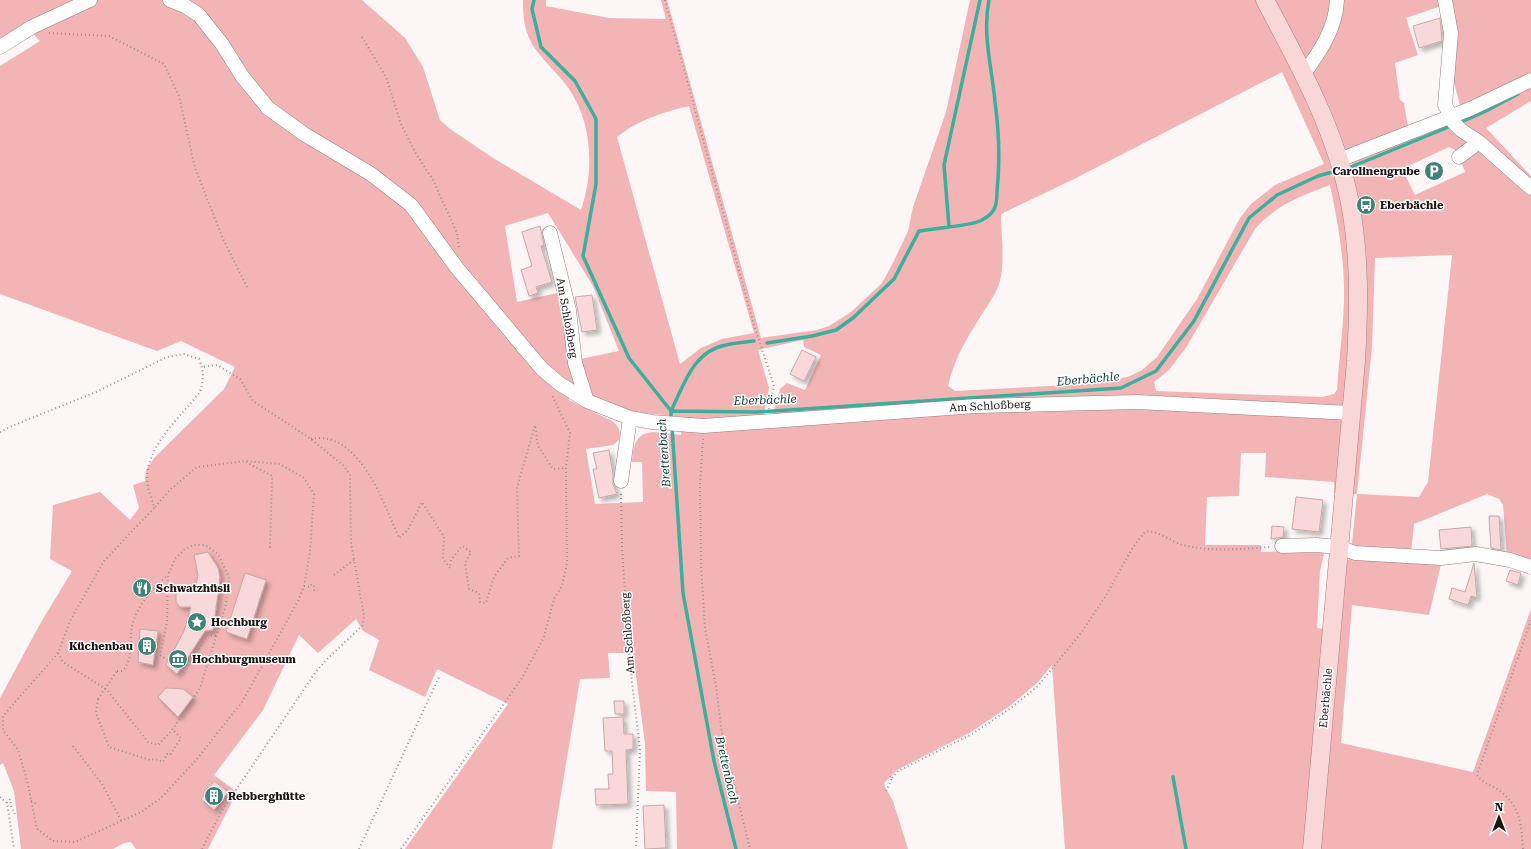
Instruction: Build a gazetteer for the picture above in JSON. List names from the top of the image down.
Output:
{
  "streets": {
    "main road": ["Eberbächle"],
    "street": ["Am Schloßberg"]
  },
  "crossings": [
    ["Am Schloßberg", "Eberbächle"]
  ],
  "water": ["Eberbächle", "Brettenbach"],
  "places": {
    "parking": ["Carolinengrube"],
    "bus stop": ["Eberbächle"],
    "restaurant": ["Schwatzhüsli"],
    "place": ["Hochburg"],
    "building": ["Küchenbau", "Rebberghütte"],
    "museum": ["Hochburgmuseum"]
  },
  "north": "top"
}
